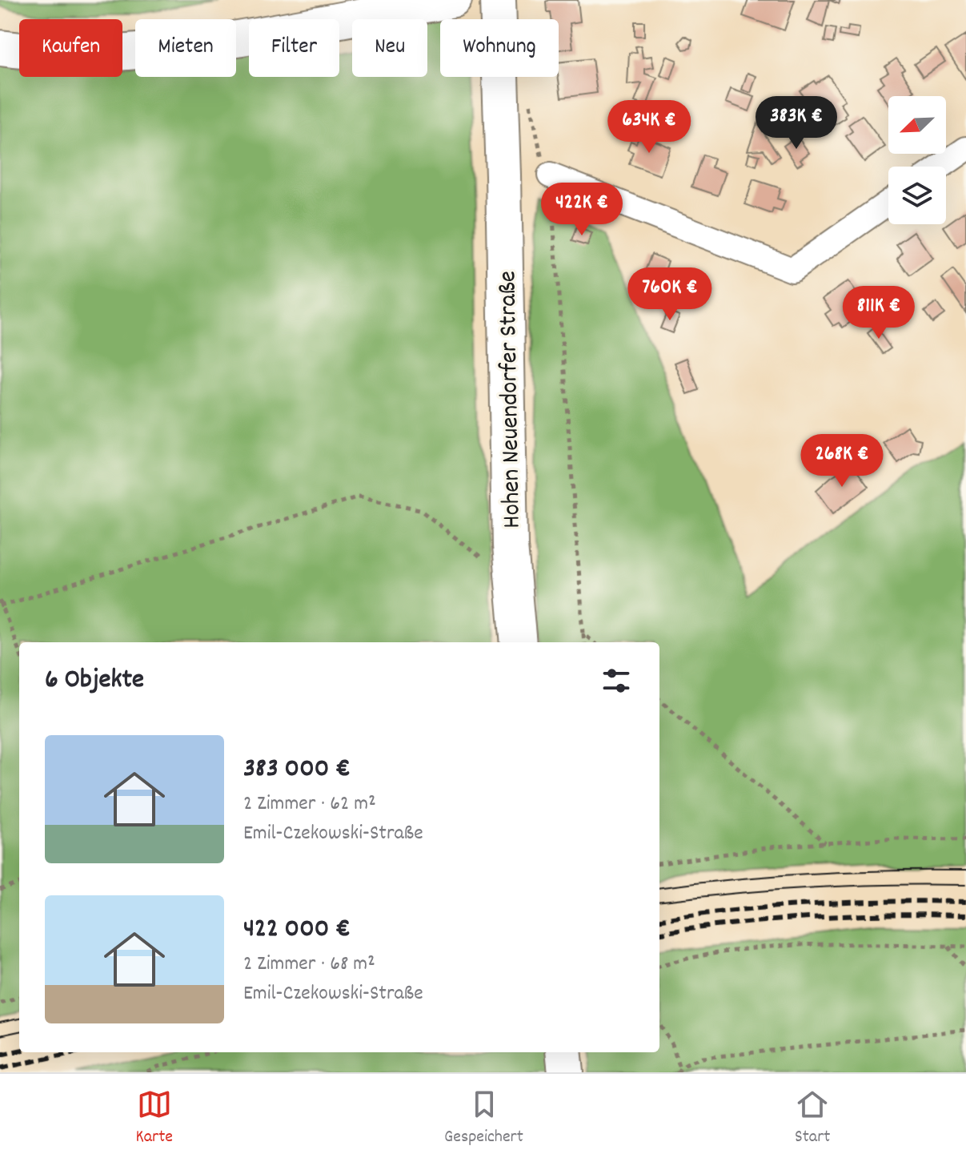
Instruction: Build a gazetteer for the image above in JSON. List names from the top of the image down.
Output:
{
  "streets": {
    "main road": ["Hohen Neuendorfer Straße"]
  },
  "north": "bottom left",
  "page": {
    "chip": [
      "Kaufen",
      "Mieten",
      "Filter",
      "Neu",
      "Wohnung"
    ],
    "price": [
      "383K €",
      "634K €",
      "422K €",
      "760K €",
      "811K €",
      "268K €"
    ],
    "heading": "6 Objekte",
    "list": [
      {
        "name": "383 000 €",
        "note": "2 Zimmer · 62 m² · Emil-Czekowski-Straße"
      },
      {
        "name": "422 000 €",
        "note": "2 Zimmer · 68 m² · Emil-Czekowski-Straße"
      }
    ],
    "tabs": ["Karte", "Gespeichert", "Start"]
  }
}
